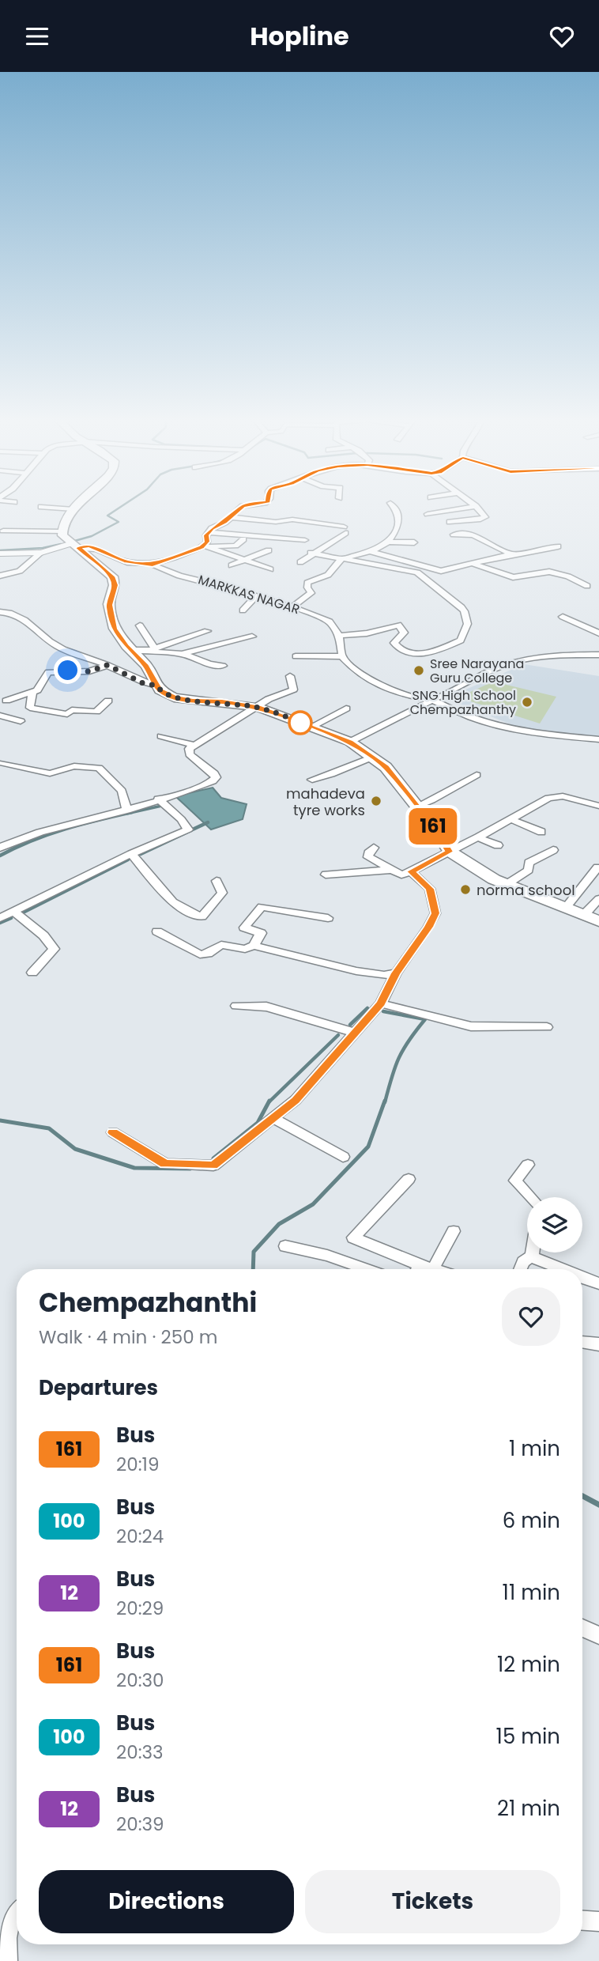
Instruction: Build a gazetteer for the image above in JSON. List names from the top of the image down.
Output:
{
  "streets": {
    "street": ["MARKKAS NAGAR"]
  },
  "places": [
    "Sree Narayana Guru College",
    "SNG High School Chempazhanthy",
    "mahadeva tyre works",
    "norma school"
  ],
  "lines": ["bus line 161"],
  "page": {
    "header": "Hopline",
    "on_map": "161",
    "heading": [
      ["Chempazhanthi", "Walk · 4 min · 250 m"],
      "Departures"
    ],
    "list": [
      {
        "mark": "161",
        "name": "Bus",
        "note": "20:19",
        "value": "1 min"
      },
      {
        "mark": "100",
        "name": "Bus",
        "note": "20:24",
        "value": "6 min"
      },
      {
        "mark": "12",
        "name": "Bus",
        "note": "20:29",
        "value": "11 min"
      },
      {
        "mark": "161",
        "name": "Bus",
        "note": "20:30",
        "value": "12 min"
      },
      {
        "mark": "100",
        "name": "Bus",
        "note": "20:33",
        "value": "15 min"
      },
      {
        "mark": "12",
        "name": "Bus",
        "note": "20:39",
        "value": "21 min"
      }
    ],
    "buttons": ["Directions", "Tickets"]
  }
}
